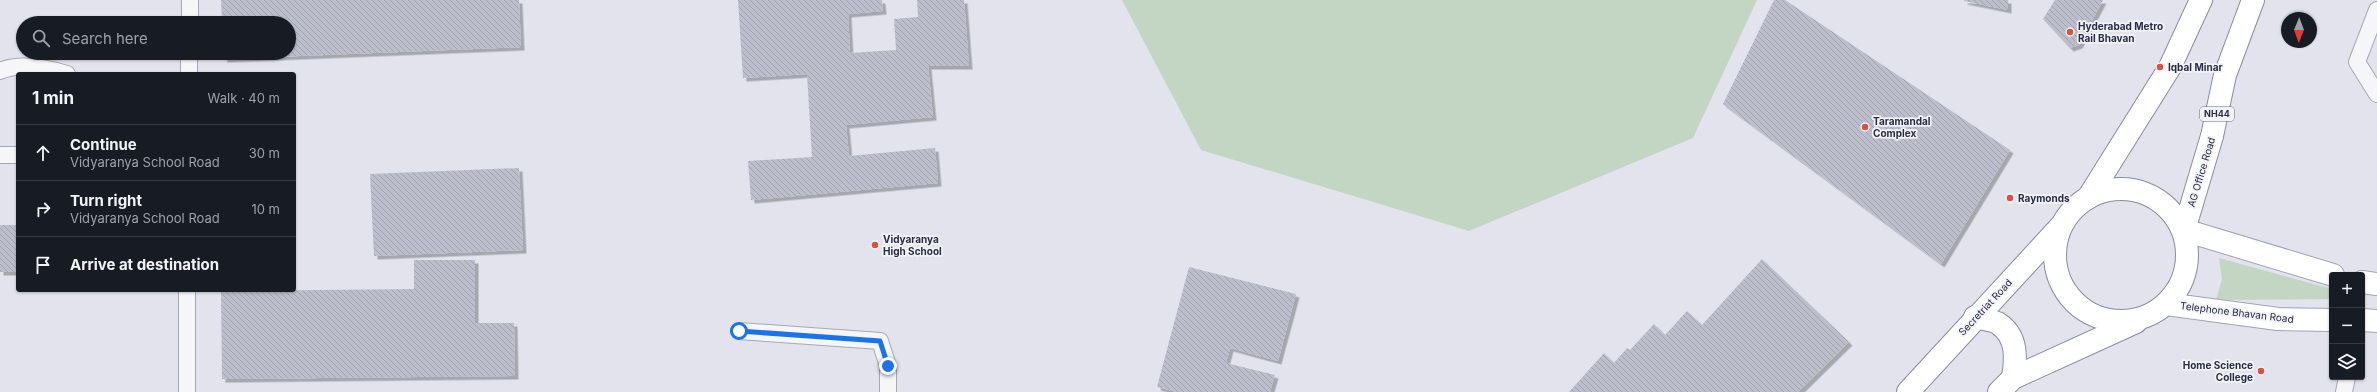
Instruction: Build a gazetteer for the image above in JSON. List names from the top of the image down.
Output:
{
  "streets": {
    "main road": [
      "NH44",
      "AG Office Road",
      "Secretriat Road",
      "Telephone Bhavan Road"
    ]
  },
  "crossings": [
    ["NH44", "AG Office Road"],
    ["NH44", "Secretriat Road"],
    ["NH44", "Telephone Bhavan Road"],
    ["AG Office Road", "Secretriat Road"],
    ["AG Office Road", "Telephone Bhavan Road"],
    ["Secretriat Road", "Telephone Bhavan Road"]
  ],
  "places": [
    "Hyderabad Metro Rail Bhavan",
    "Iqbal Minar",
    "Taramandal Complex",
    "Raymonds",
    "Vidyaranya High School",
    "Home Science College"
  ],
  "north": "bottom",
  "page": {
    "search": "Search here",
    "heading": ["1 min", "Walk · 40 m"],
    "list": [
      ["Continue", "Vidyaranya School Road", "30 m"],
      ["Turn right", "Vidyaranya School Road", "10 m"],
      "Arrive at destination"
    ],
    "map_buttons": ["+", "−"]
  }
}
